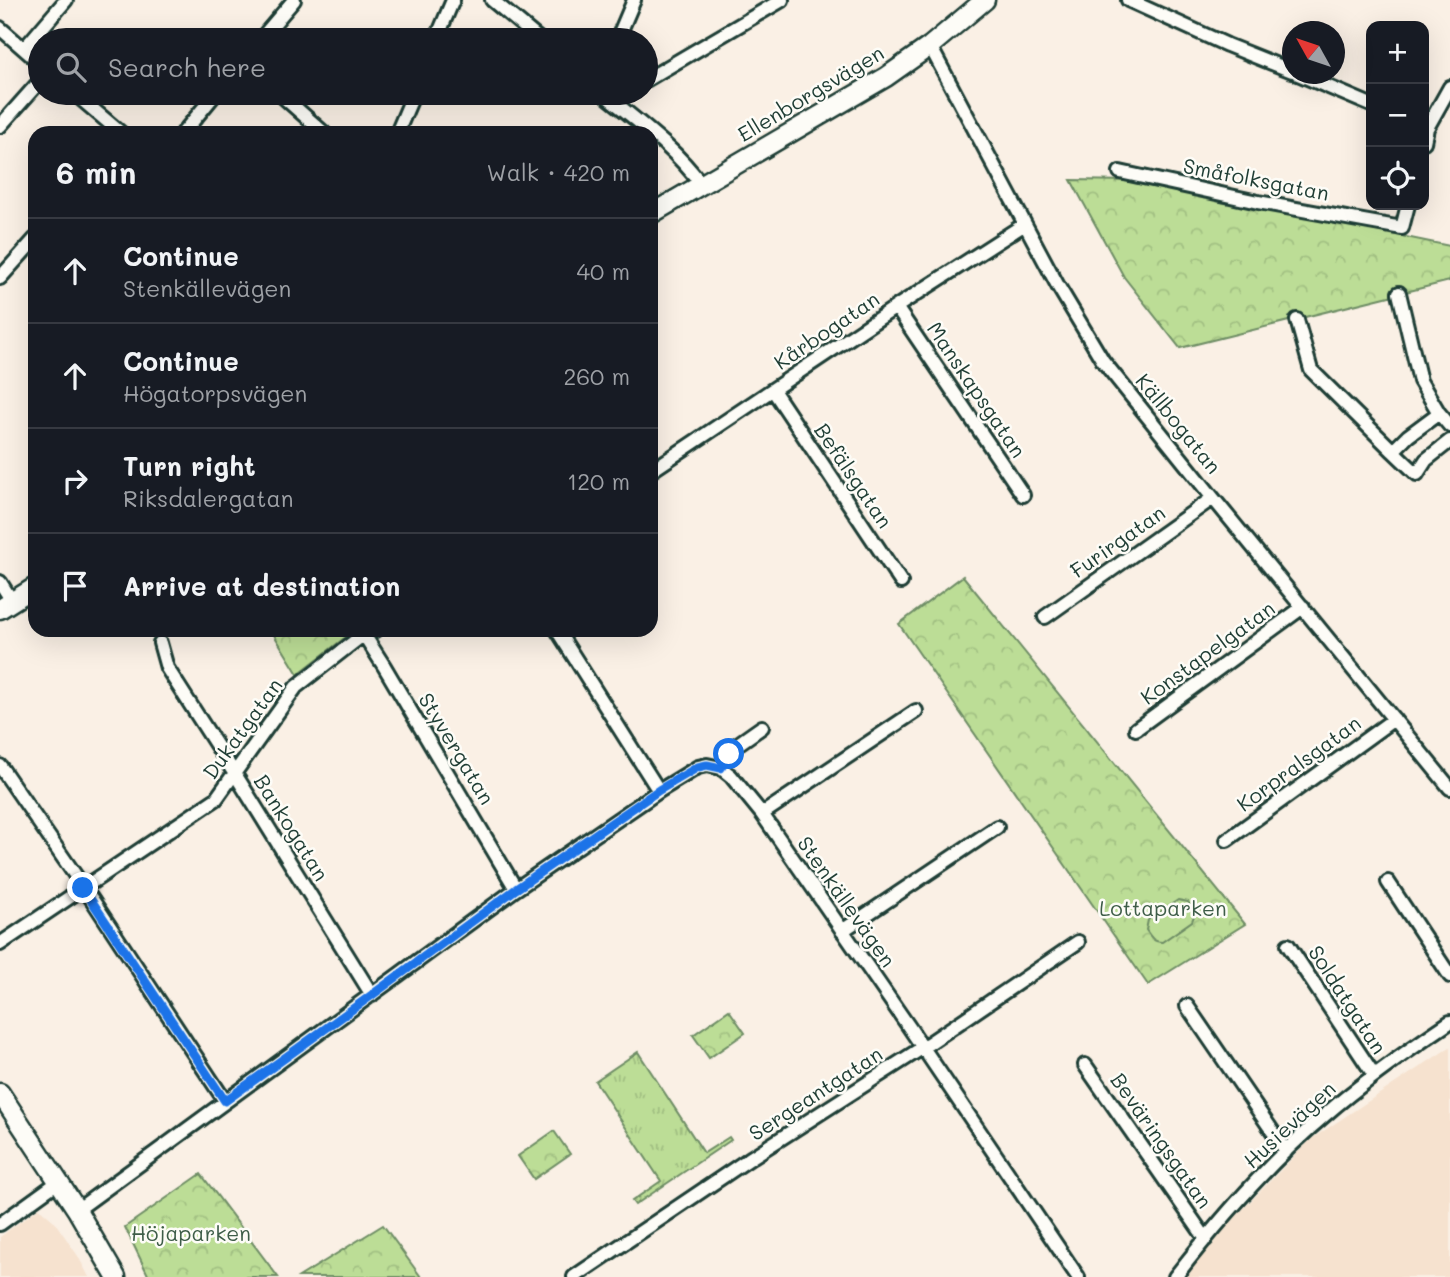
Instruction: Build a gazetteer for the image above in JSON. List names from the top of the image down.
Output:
{
  "streets": {
    "street": [
      "Ellenborgsvägen",
      "Småfolksgatan",
      "Kårbogatan",
      "Manskapsgatan",
      "Källbogatan",
      "Befälsgatan",
      "Furirgatan",
      "Konstapelgatan",
      "Dukatgatan",
      "Styvergatan",
      "Korpralsgatan",
      "Bankogatan",
      "Stenkällevägen",
      "Soldatgatan",
      "Sergeantgatan",
      "Husievägen",
      "Beväringsgatan"
    ]
  },
  "crossings": [
    ["Ellenborgsvägen", "Källbogatan"],
    ["Kårbogatan", "Manskapsgatan"],
    ["Kårbogatan", "Källbogatan"],
    ["Kårbogatan", "Befälsgatan"],
    ["Källbogatan", "Furirgatan"],
    ["Källbogatan", "Konstapelgatan"],
    ["Källbogatan", "Korpralsgatan"],
    ["Dukatgatan", "Bankogatan"],
    ["Stenkällevägen", "Sergeantgatan"],
    ["Soldatgatan", "Husievägen"],
    ["Husievägen", "Beväringsgatan"]
  ],
  "parks": ["Lottaparken", "Höjaparken"],
  "north": "top left",
  "page": {
    "map_buttons": ["+", "−"],
    "search": "Search here",
    "heading": ["6 min", "Walk · 420 m"],
    "list": [
      ["Continue", "Stenkällevägen", "40 m"],
      ["Continue", "Högatorpsvägen", "260 m"],
      ["Turn right", "Riksdalergatan", "120 m"],
      "Arrive at destination"
    ]
  }
}
